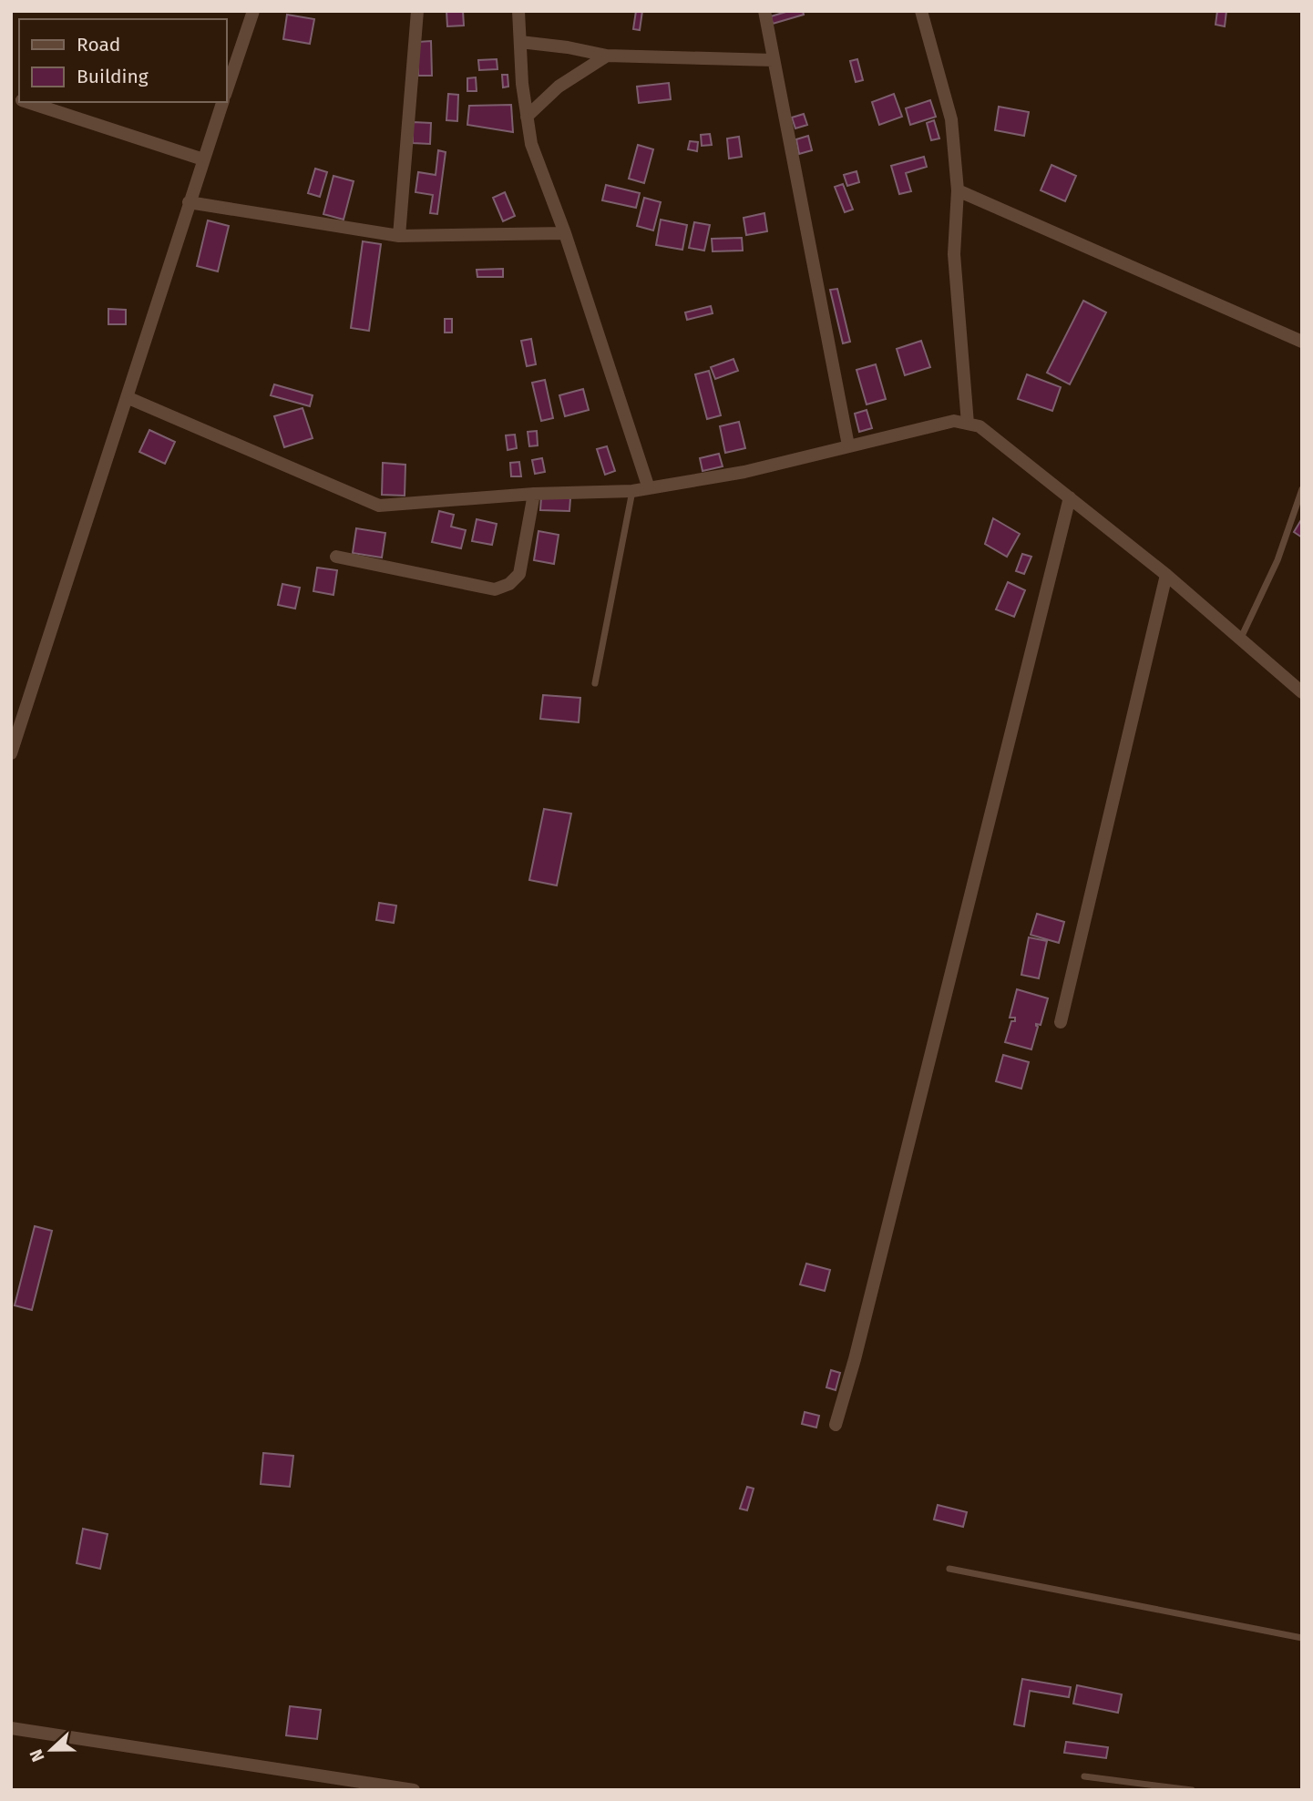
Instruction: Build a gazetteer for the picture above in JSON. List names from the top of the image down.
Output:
{
  "legend": ["Road", "Building"],
  "north": "left"
}
